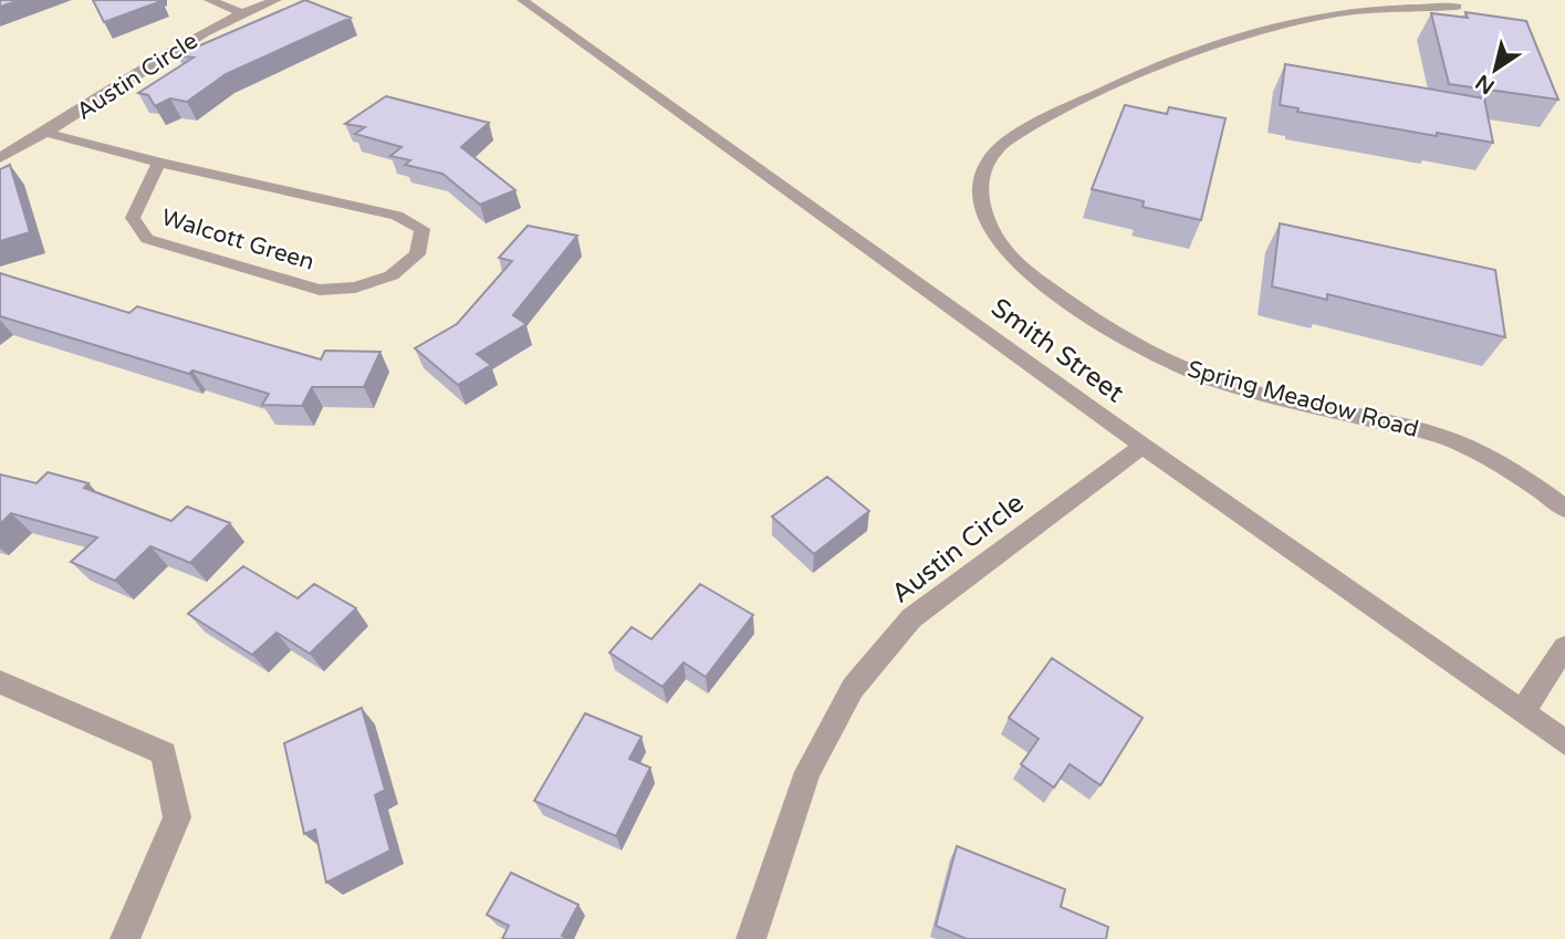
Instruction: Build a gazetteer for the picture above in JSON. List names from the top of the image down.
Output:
{
  "streets": {
    "street": [
      "Austin Circle",
      "Walcott Green",
      "Smith Street",
      "Spring Meadow Road"
    ]
  },
  "crossings": [
    ["Austin Circle", "Walcott Green"],
    ["Austin Circle", "Smith Street"]
  ],
  "north": "bottom left"
}
